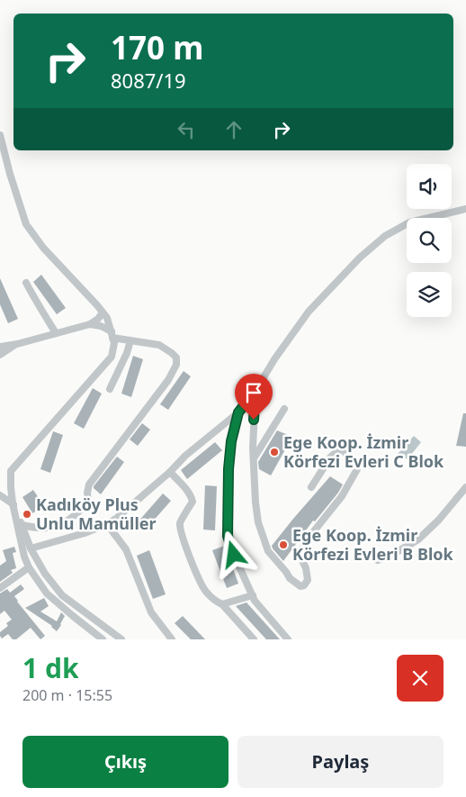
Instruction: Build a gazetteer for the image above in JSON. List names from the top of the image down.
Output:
{
  "places": ["Ege Koop. İzmir Körfezi Evleri C Blok", "Kadıköy Plus Unlu Mamüller", "Ege Koop. İzmir Körfezi Evleri B Blok"],
  "page": {
    "turn": ["170 m", "8087/19"],
    "heading": ["1 dk", "200 m · 15:55"],
    "buttons": ["Çıkış", "Paylaş"]
  }
}
